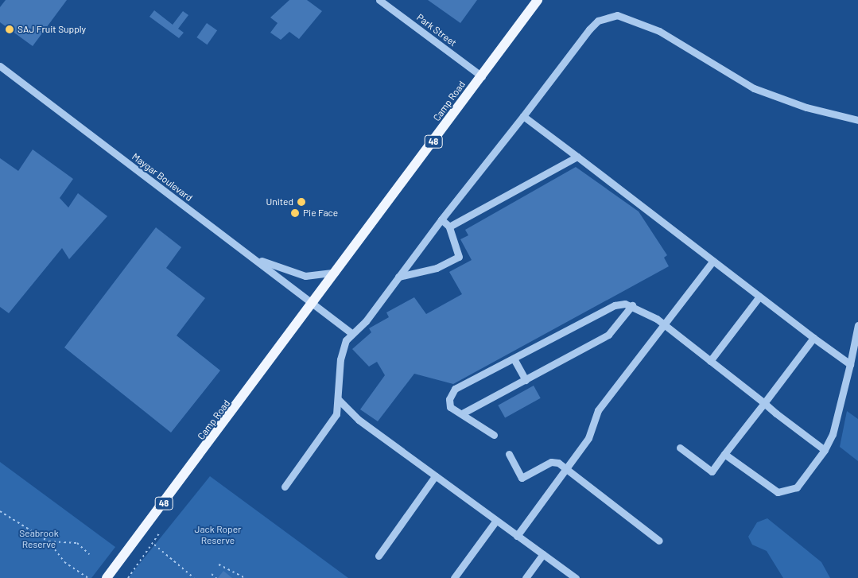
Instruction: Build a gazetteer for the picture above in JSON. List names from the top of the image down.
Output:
{
  "streets": {
    "main road": ["Camp Road", "48"],
    "street": ["Park Street", "Maygar Boulevard"]
  },
  "crossings": [
    ["Park Street", "Camp Road"],
    ["Camp Road", "Maygar Boulevard"]
  ],
  "parks": ["Jack Roper Reserve", "Seabrook Reserve"],
  "places": ["SAJ Fruit Supply", "United", "Pie Face"]
}
